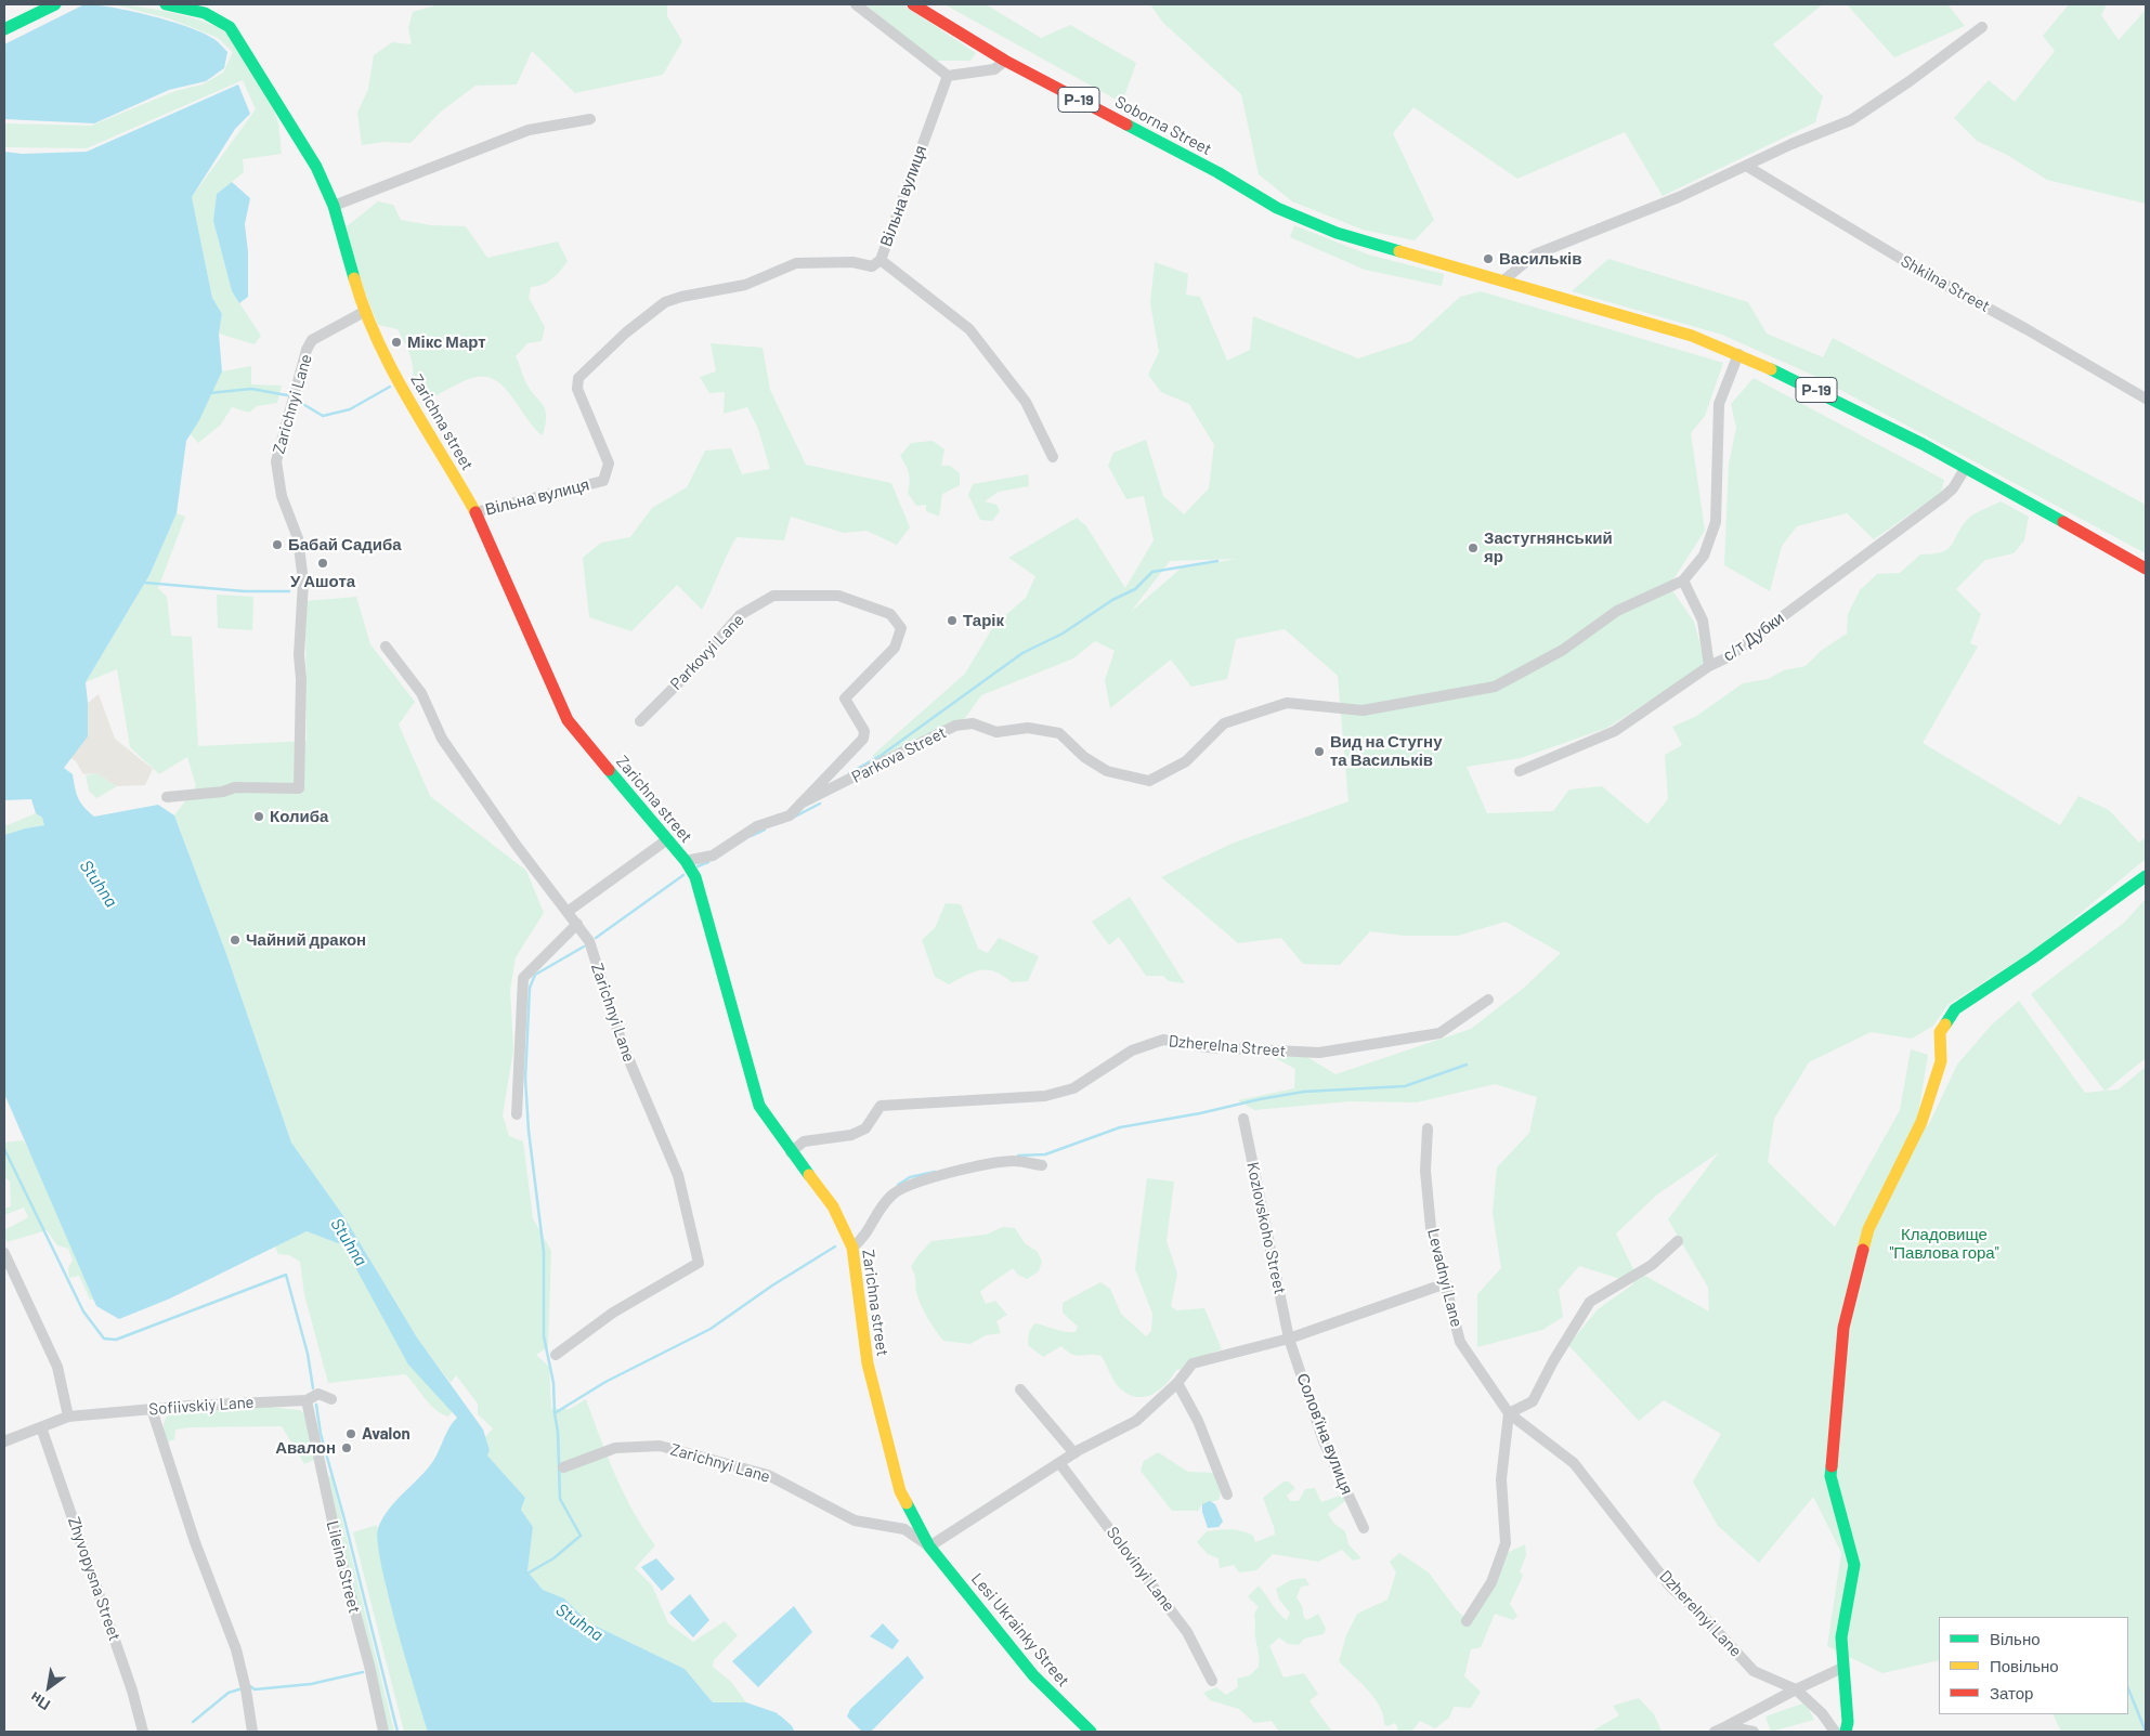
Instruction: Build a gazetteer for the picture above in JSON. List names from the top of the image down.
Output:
{
  "streets": {
    "street": [
      "Р-19",
      "Soborna Street",
      "Вільна вулиця",
      "Shkilna Street",
      "Zarichnyi Lane",
      "Zarichna street",
      "с/т Дубки",
      "Parkovyi Lane",
      "Parkova Street",
      "Dzherelna Street",
      "Kozlovskoho Street",
      "Levadnyi Lane",
      "Sofiivskiy Lane",
      "Соловʼїна вулиця",
      "Lileina Street",
      "Solovinyi Lane",
      "Zhyvopysna Street",
      "Dzherelnyi Lane",
      "Lesi Ukrainky Street"
    ]
  },
  "crossings": [
    ["Р-19", "Soborna Street"],
    ["Р-19", "с/т Дубки"],
    ["Вільна вулиця", "Zarichna street"],
    ["Zarichnyi Lane", "Zarichna street"],
    ["Zarichnyi Lane", "Lesi Ukrainky Street"],
    ["Zarichna street", "Parkovyi Lane"],
    ["Zarichna street", "Dzherelna Street"],
    ["Zarichna street", "Lesi Ukrainky Street"],
    ["Parkovyi Lane", "Parkova Street"],
    ["Kozlovskoho Street", "Соловʼїна вулиця"],
    ["Levadnyi Lane", "Dzherelnyi Lane"],
    ["Sofiivskiy Lane", "Lileina Street"],
    ["Sofiivskiy Lane", "Zhyvopysna Street"]
  ],
  "water": ["Stuhna"],
  "parks": ["Кладовище \"Павлова гора\""],
  "places": [
    "Васильків",
    "Мікс Март",
    "Бабай Садиба",
    "Застугнянський яр",
    "У Ашота",
    "Тарік",
    "Вид на Стугну та Васильків",
    "Колиба",
    "Чайний дракон",
    "Avalon",
    "Авалон"
  ],
  "legend": ["Вільно", "Повільно", "Затор"],
  "north": "bottom left"
}
